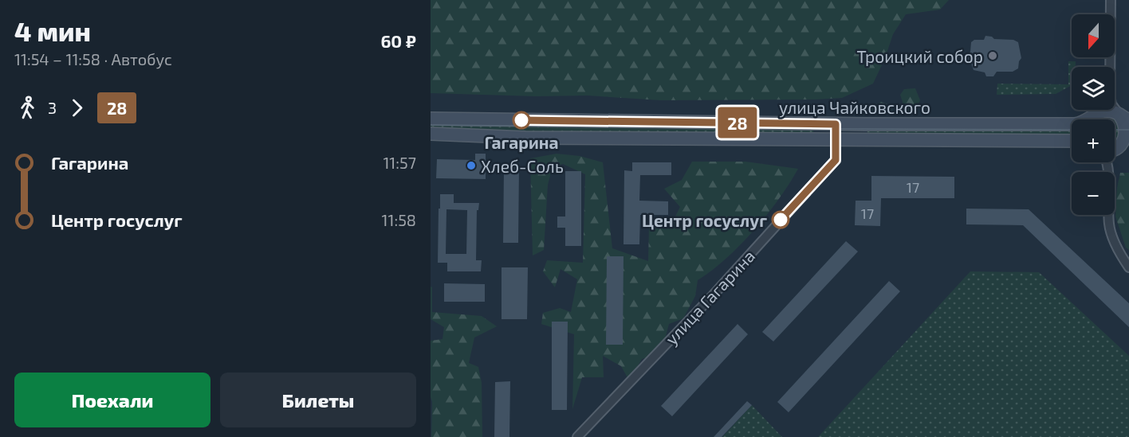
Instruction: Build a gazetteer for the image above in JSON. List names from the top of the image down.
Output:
{
  "streets": {
    "main road": ["улица Чайковского"],
    "street": ["улица Гагарина"]
  },
  "crossings": [
    ["улица Чайковского", "улица Гагарина"]
  ],
  "places": [
    "Троицкий собор",
    "Гагарина",
    "Хлеб-Соль",
    "Центр госуслуг"
  ],
  "lines": ["bus line 28"],
  "house_numbers": ["17", "17"],
  "north": "bottom",
  "page": {
    "heading": ["4 мин", "11:54 – 11:58 · Автобус", "60 ₽"],
    "on_map": "28",
    "map_buttons": ["+", "−"],
    "legs": ["3", "28"],
    "list": [
      {
        "name": "Гагарина",
        "value": "11:57"
      },
      {
        "name": "Центр госуслуг",
        "value": "11:58"
      }
    ],
    "buttons": ["Поехали", "Билеты"]
  }
}
